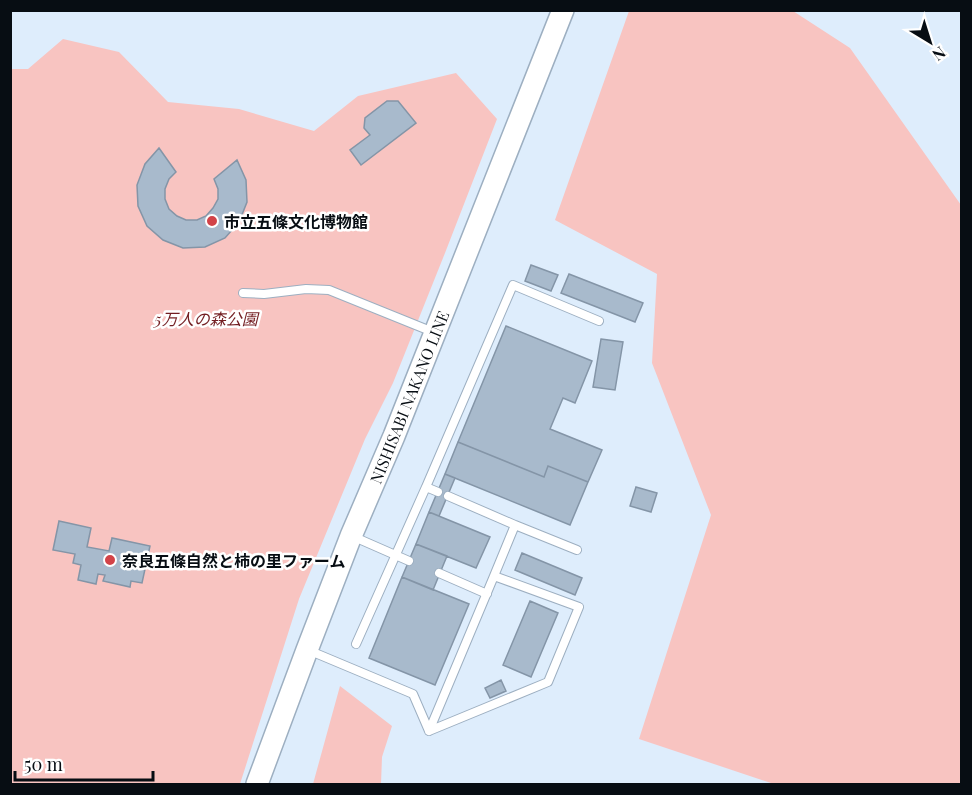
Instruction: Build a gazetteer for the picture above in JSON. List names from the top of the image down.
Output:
{
  "streets": {
    "main road": ["NISHISABI NAKANO LINE"]
  },
  "parks": ["5万人の森公園"],
  "places": ["市立五條文化博物館", "奈良五條自然と柿の里ファーム"],
  "scale_bar": "50 m",
  "north": "bottom right"
}
